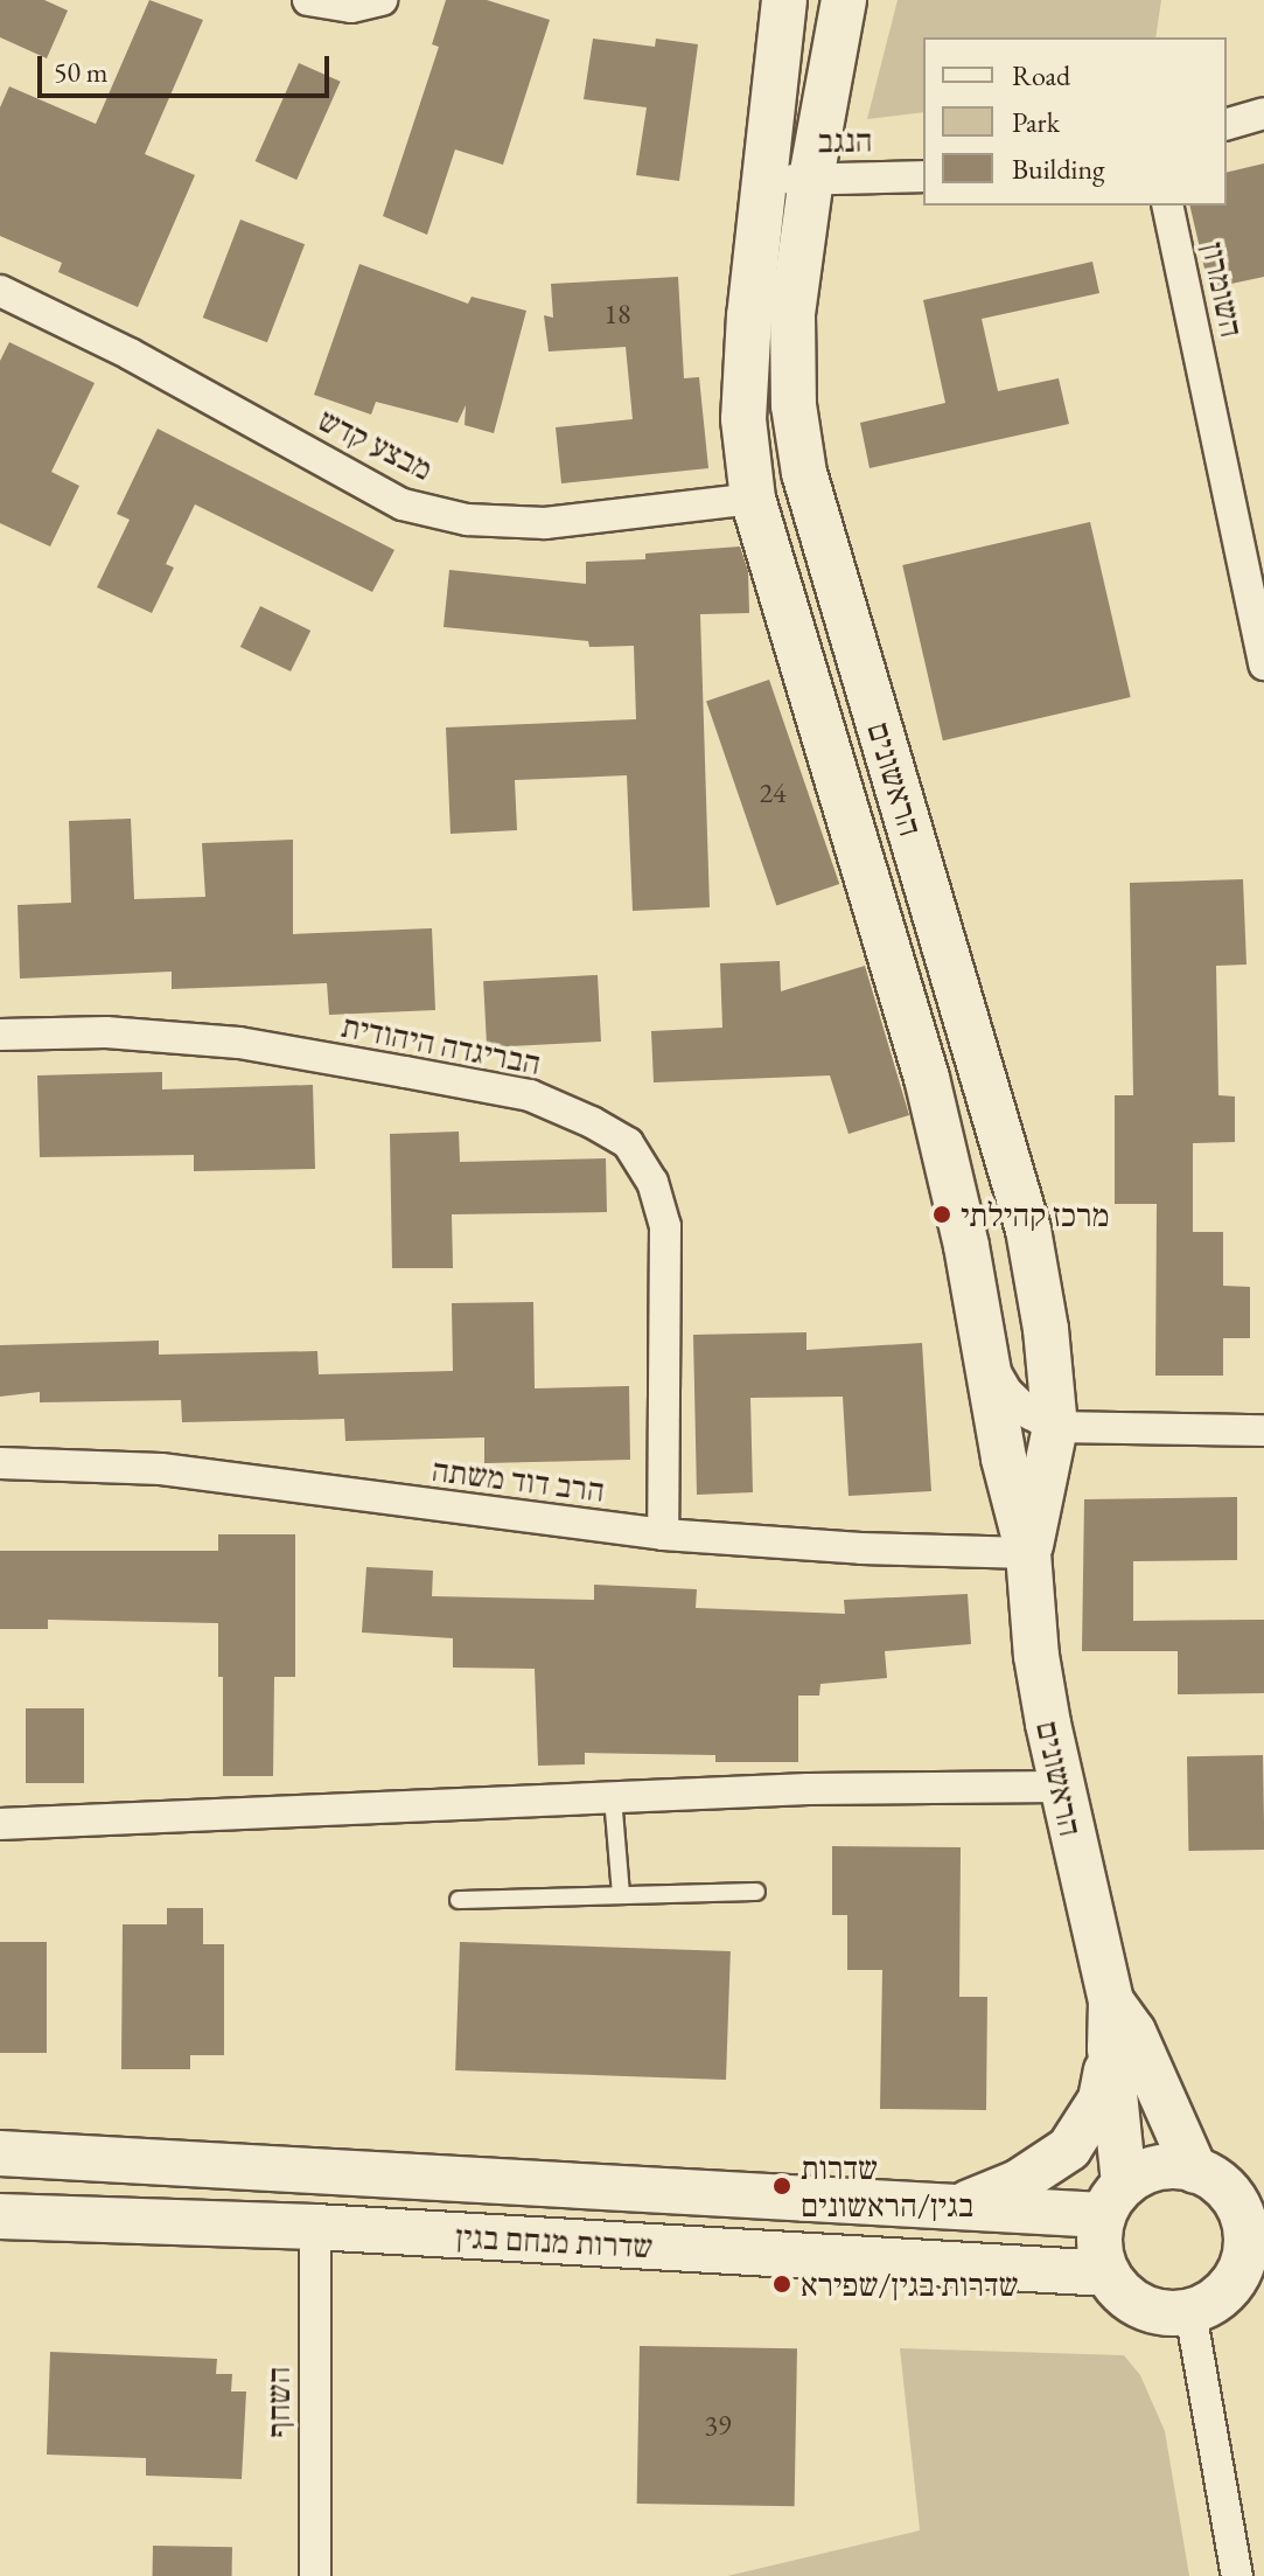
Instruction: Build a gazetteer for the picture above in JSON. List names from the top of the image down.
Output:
{
  "streets": {
    "street": [
      "הנגב",
      "השומרון",
      "מבצע קדש",
      "הראשונים",
      "הבריגדה היהודית",
      "הרב דוד משתה",
      "שדרות מנחם בגין",
      "השחף"
    ]
  },
  "crossings": [
    ["הנגב", "הראשונים"],
    ["מבצע קדש", "הראשונים"],
    ["הראשונים", "הרב דוד משתה"],
    ["הראשונים", "שדרות מנחם בגין"],
    ["הבריגדה היהודית", "הרב דוד משתה"],
    ["שדרות מנחם בגין", "השחף"]
  ],
  "places": ["מרכז קהילתי", "שדרות בגין/הראשונים", "שדרות בגין/שפירא"],
  "house_numbers": ["18", "24", "39"],
  "legend": ["Road", "Park", "Building"],
  "scale_bar": "50 m"
}
